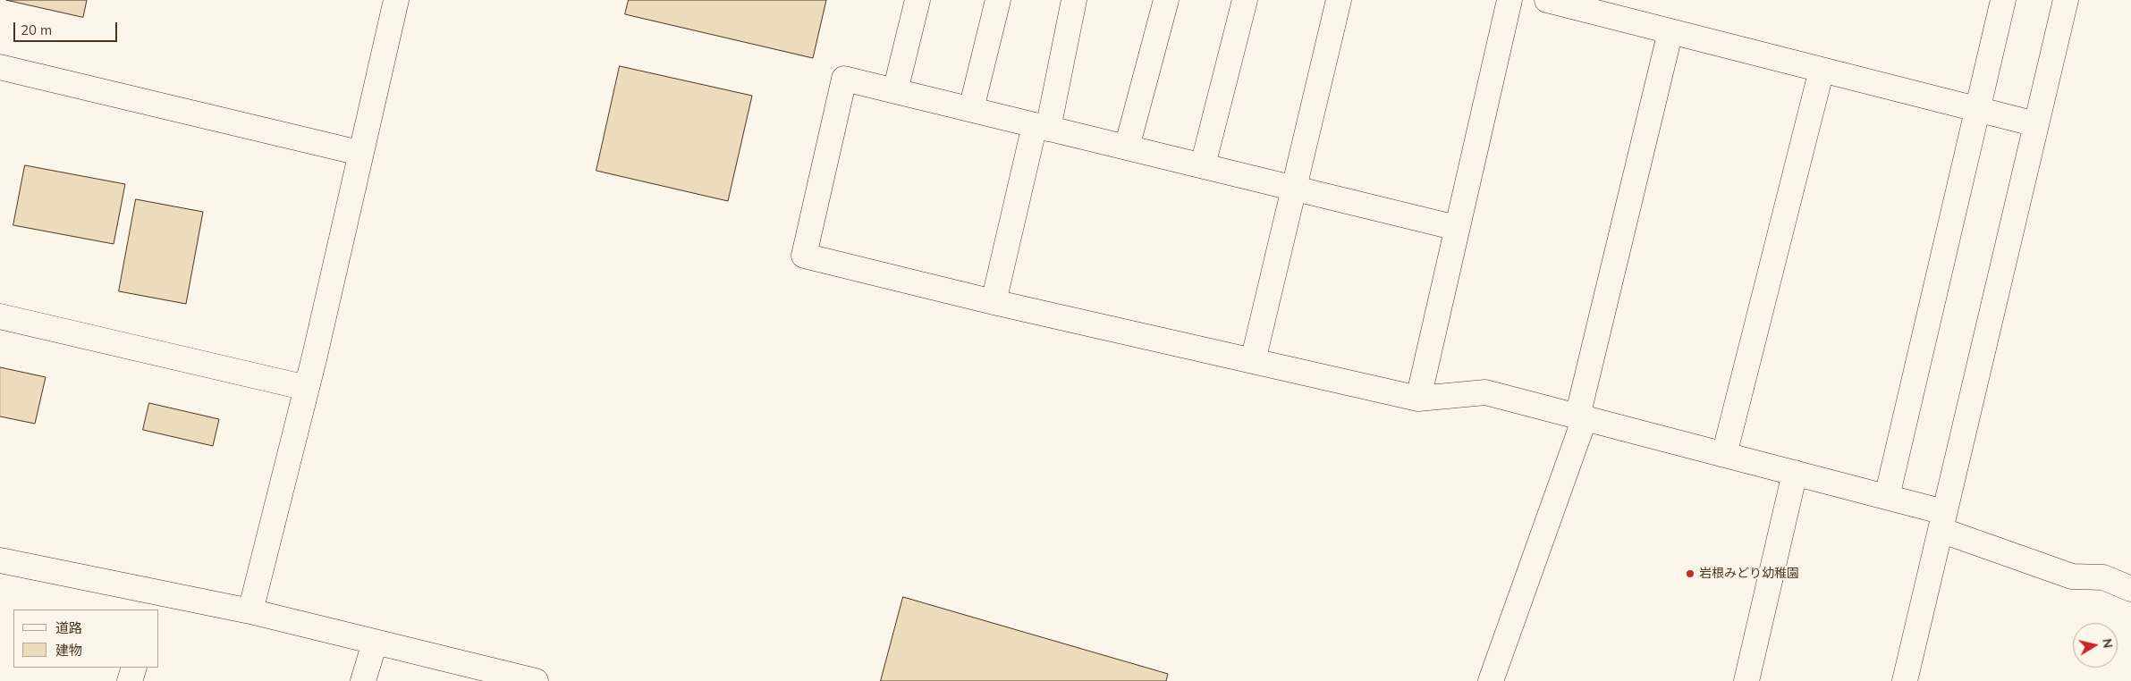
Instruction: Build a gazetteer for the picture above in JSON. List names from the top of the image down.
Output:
{
  "places": ["岩根みどり幼稚園"],
  "legend": ["道路", "建物"],
  "scale_bar": "20 m",
  "north": "right"
}
